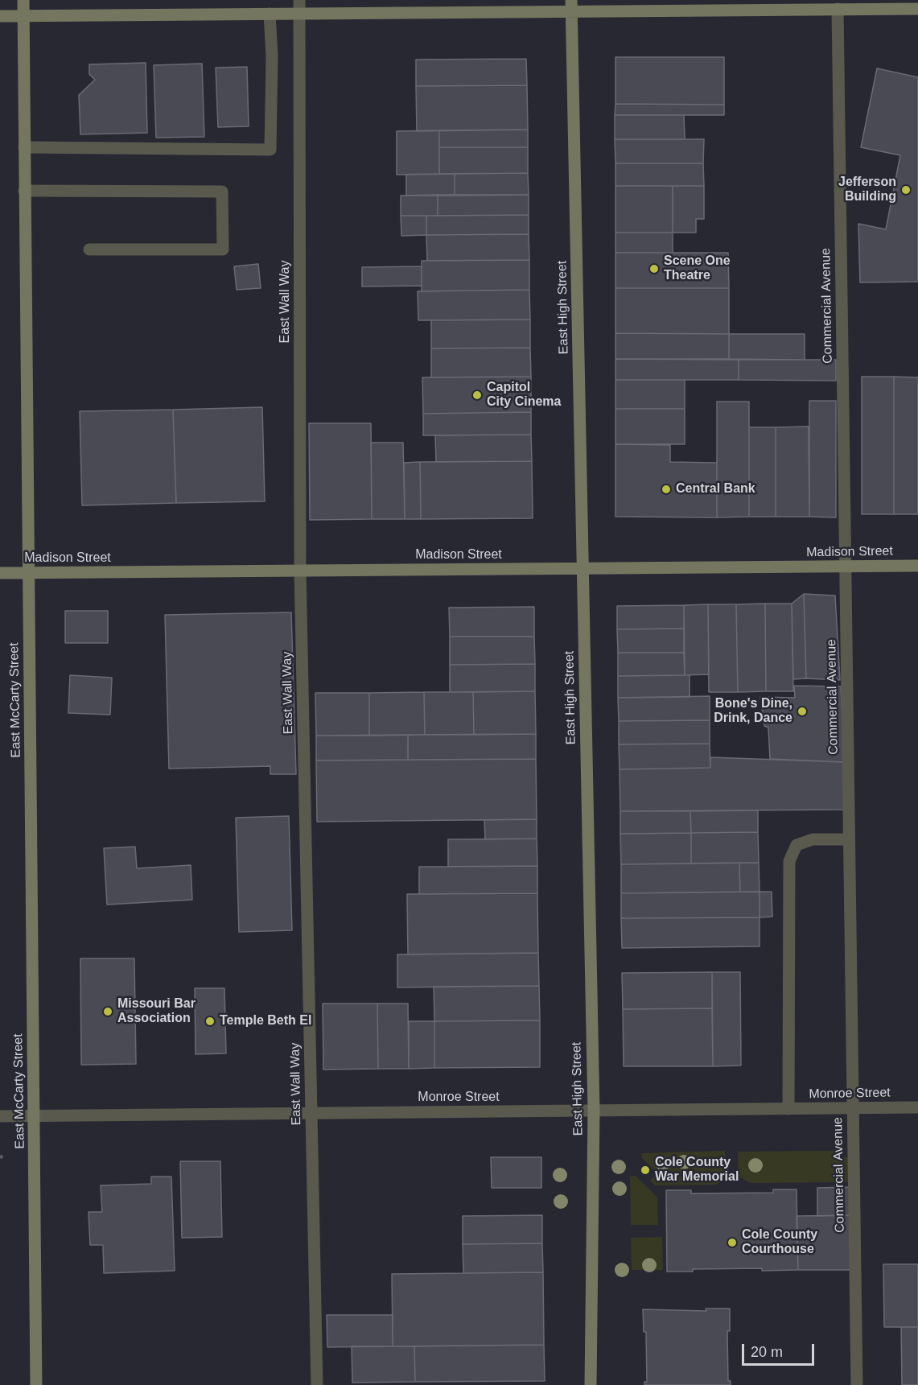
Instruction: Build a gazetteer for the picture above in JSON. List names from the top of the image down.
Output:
{
  "streets": {
    "main road": ["East High Street", "Madison Street", "East McCarty Street"],
    "street": ["East Wall Way", "Commercial Avenue", "Monroe Street"]
  },
  "crossings": [
    ["East Wall Way", "Madison Street"],
    ["East Wall Way", "Monroe Street"],
    ["Commercial Avenue", "Madison Street"],
    ["Commercial Avenue", "Monroe Street"],
    ["East High Street", "Madison Street"],
    ["East High Street", "Monroe Street"],
    ["Madison Street", "East McCarty Street"],
    ["East McCarty Street", "Monroe Street"]
  ],
  "places": [
    "Jefferson Building",
    "Scene One Theatre",
    "Capitol City Cinema",
    "Central Bank",
    "Bone's Dine, Drink, Dance",
    "Missouri Bar Association",
    "Temple Beth El",
    "Cole County War Memorial",
    "Cole County Courthouse"
  ],
  "scale_bar": "20 m"
}
